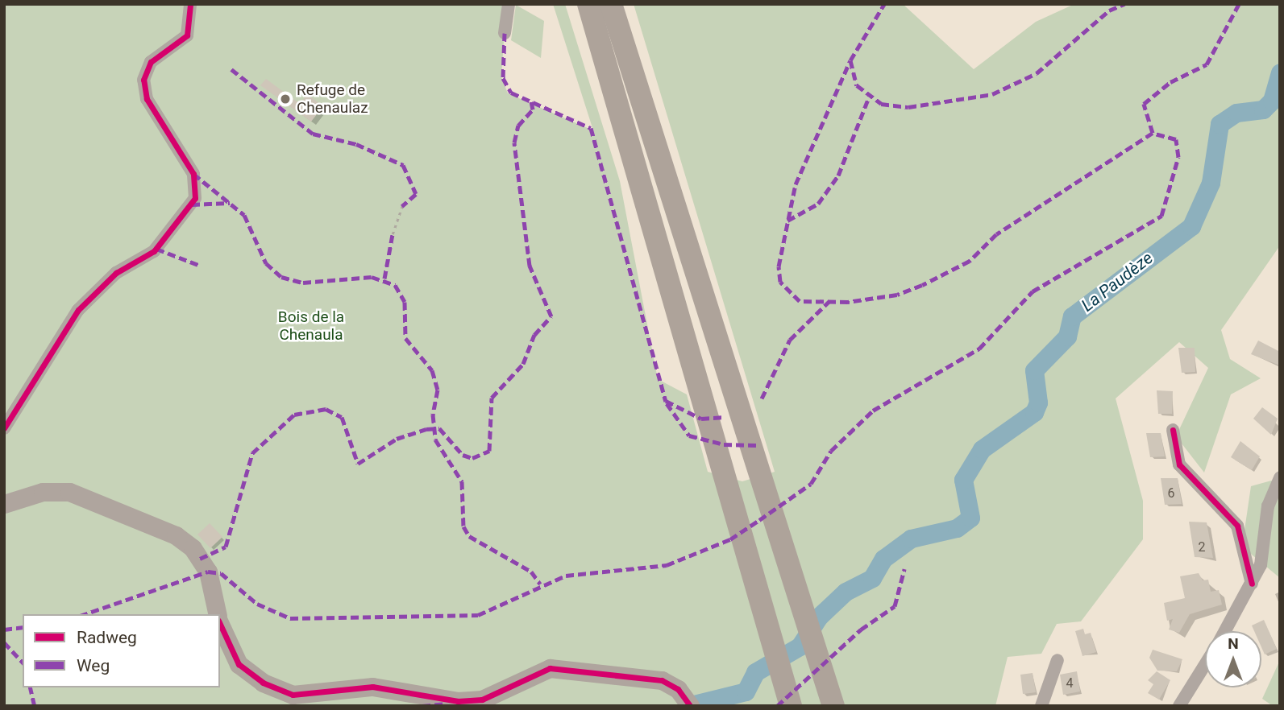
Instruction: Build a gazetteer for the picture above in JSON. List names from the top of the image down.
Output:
{
  "water": ["La Paudèze"],
  "parks": ["Bois de la Chenaula"],
  "places": ["Refuge de Chenaulaz"],
  "house_numbers": ["6", "2", "4"],
  "legend": ["Radweg", "Weg"],
  "north": "top"
}
